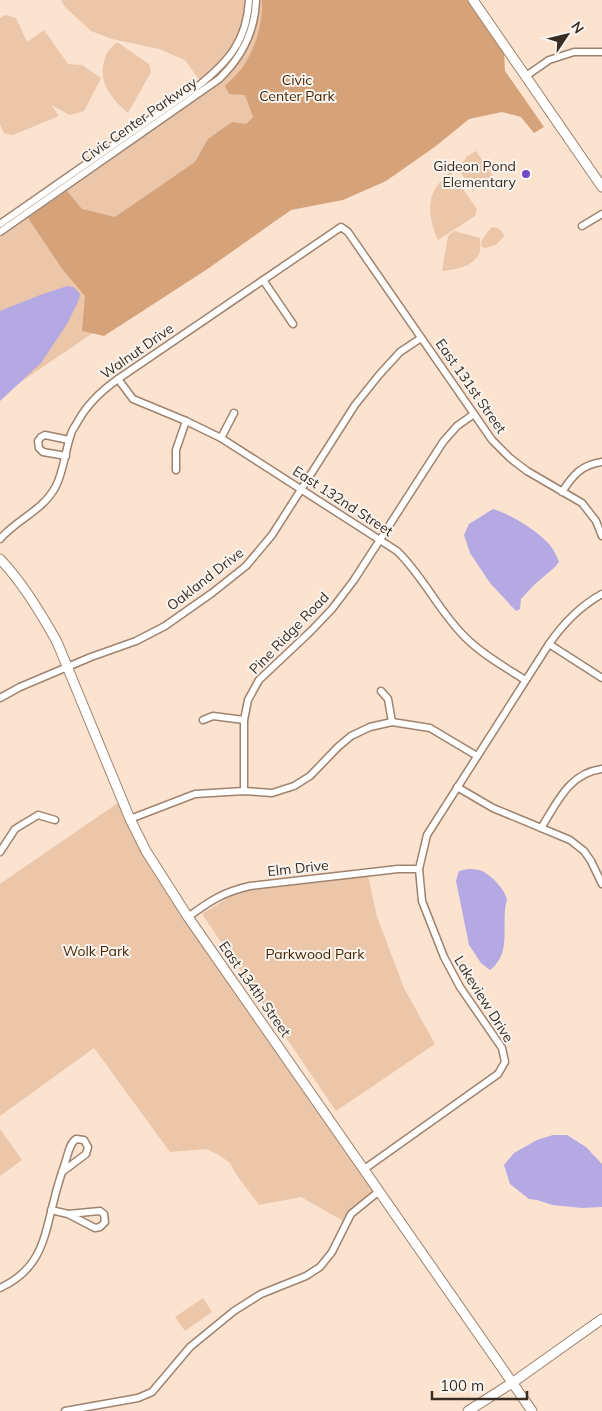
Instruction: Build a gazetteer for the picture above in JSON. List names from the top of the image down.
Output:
{
  "streets": {
    "street": [
      "Civic Center Parkway",
      "Walnut Drive",
      "East 131st Street",
      "East 132nd Street",
      "Oakland Drive",
      "Pine Ridge Road",
      "Elm Drive",
      "East 134th Street",
      "Lakeview Drive"
    ]
  },
  "crossings": [
    ["Walnut Drive", "East 131st Street"],
    ["Walnut Drive", "East 132nd Street"],
    ["East 131st Street", "Oakland Drive"],
    ["East 131st Street", "Pine Ridge Road"],
    ["East 132nd Street", "Oakland Drive"],
    ["East 132nd Street", "Pine Ridge Road"],
    ["East 132nd Street", "Lakeview Drive"],
    ["Oakland Drive", "East 134th Street"],
    ["Elm Drive", "East 134th Street"],
    ["Elm Drive", "Lakeview Drive"],
    ["East 134th Street", "Lakeview Drive"]
  ],
  "parks": ["Civic Center Park", "Wolk Park", "Parkwood Park"],
  "places": ["Gideon Pond Elementary"],
  "scale_bar": "100 m",
  "north": "top right"
}
